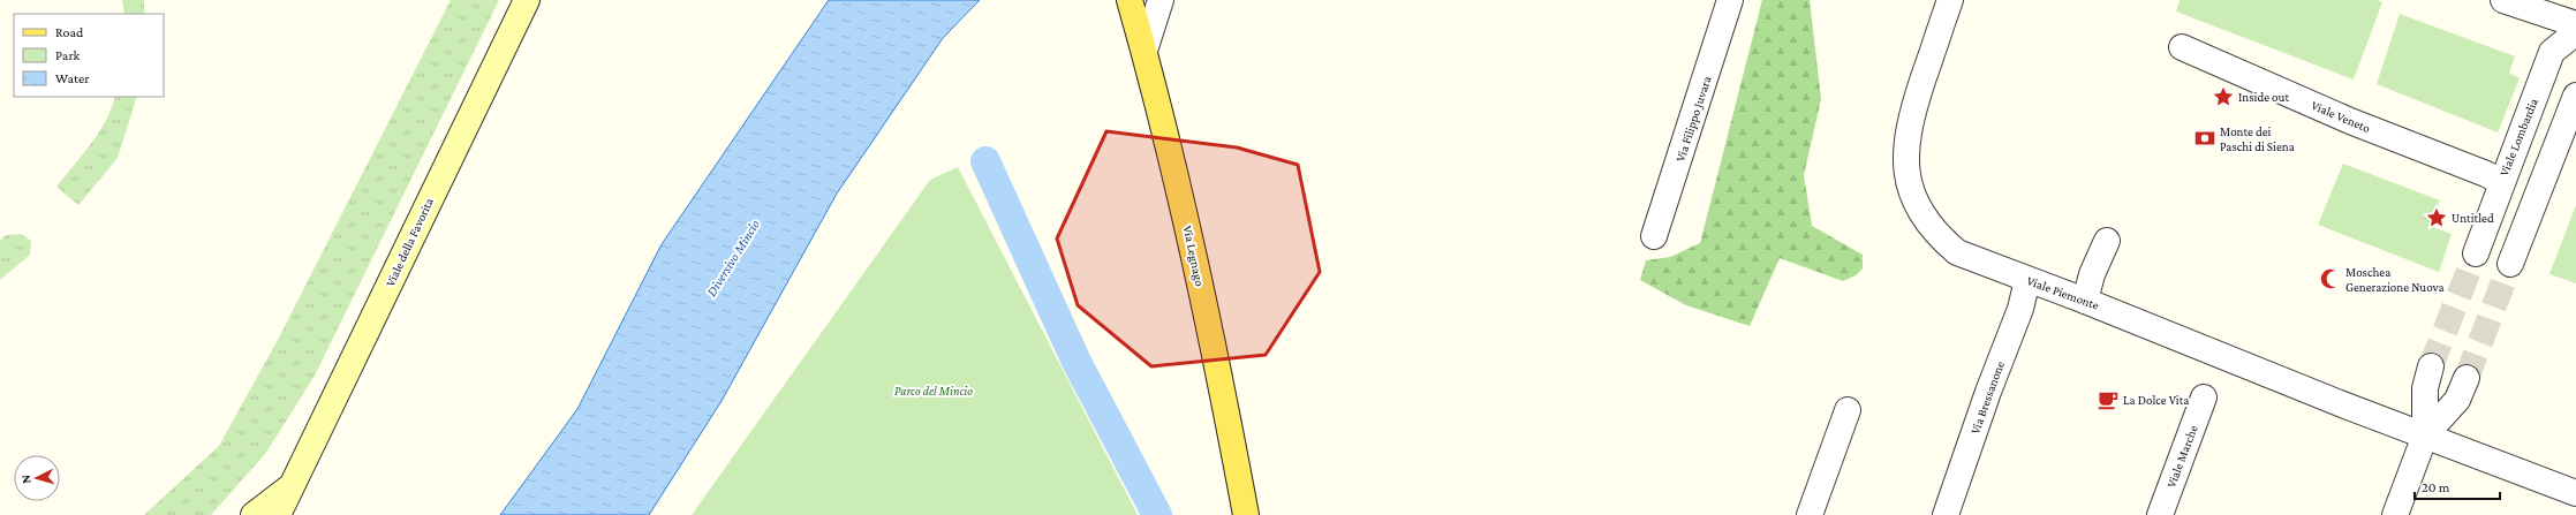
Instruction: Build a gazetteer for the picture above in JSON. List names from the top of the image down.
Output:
{
  "streets": {
    "main road": ["Viale della Favorita", "Via Legnago"],
    "street": [
      "Viale Veneto",
      "Via Filippo Juvara",
      "Viale Lombardia",
      "Viale Piemonte",
      "Via Bressanone",
      "Viale Marche"
    ]
  },
  "crossings": [
    ["Viale Veneto", "Viale Lombardia"],
    ["Viale Piemonte", "Via Bressanone"]
  ],
  "water": ["Diversivo Mincio"],
  "parks": ["Parco del Mincio"],
  "places": {
    "place": ["Inside out", "Untitled"],
    "bank": ["Monte dei Paschi di Siena"],
    "mosque": ["Moschea Generazione Nuova"],
    "cafe": ["La Dolce Vita"]
  },
  "legend": ["Road", "Park", "Water"],
  "scale_bar": "20 m",
  "north": "left"
}
